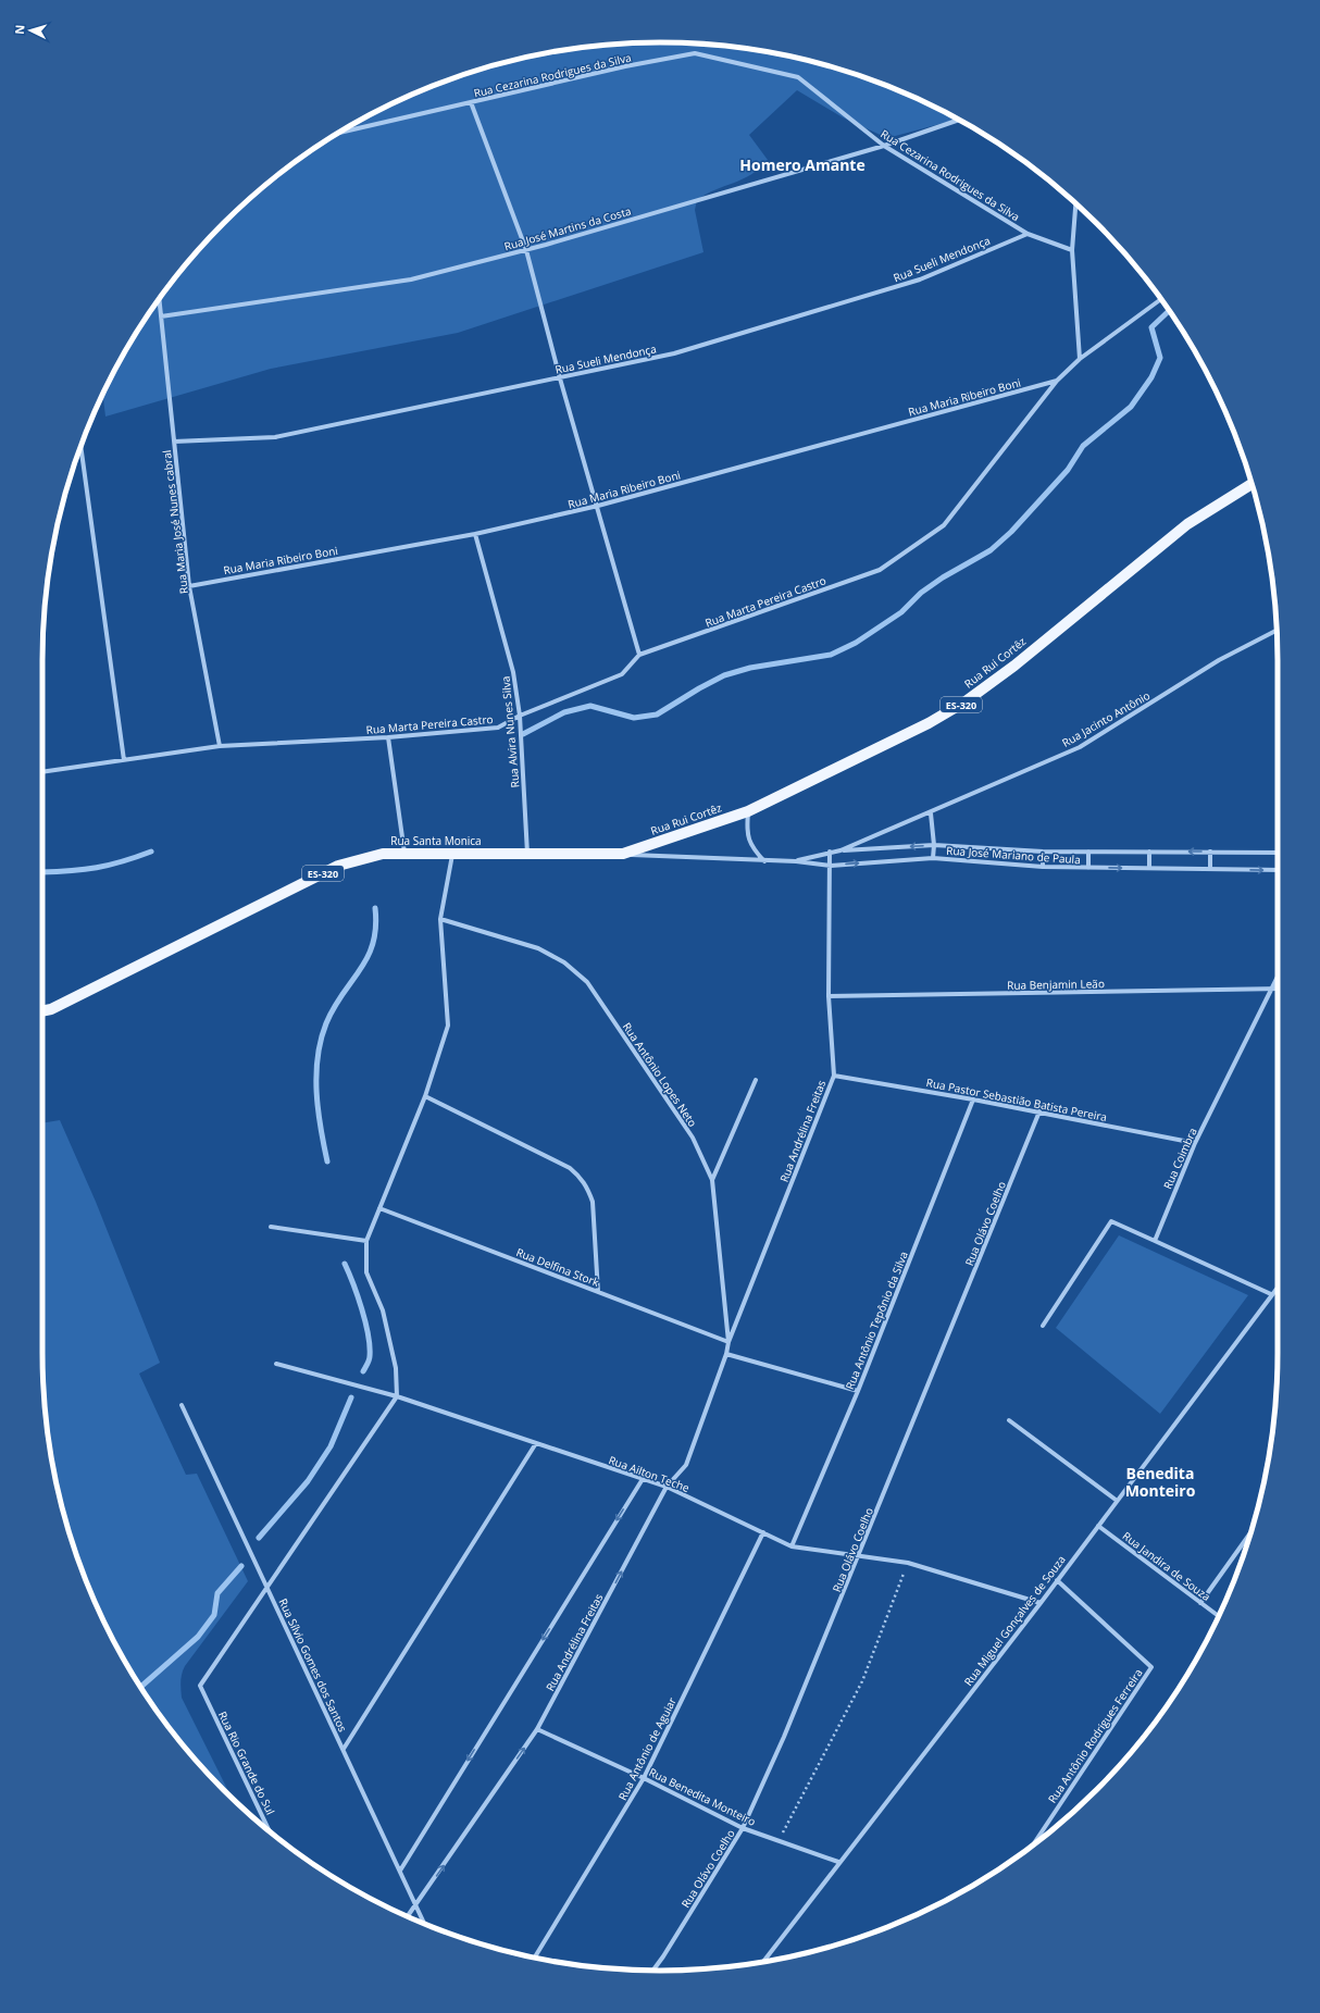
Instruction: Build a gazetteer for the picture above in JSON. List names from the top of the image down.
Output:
{
  "streets": {
    "main road": ["Rua Rui Cortêz", "ES-320", "Rua Santa Monica"],
    "street": [
      "Rua Cezarina Rodrigues da Silva",
      "Rua José Martins da Costa",
      "Rua Sueli Mendonça",
      "Rua Maria Ribeiro Boni",
      "Rua Maria José Nunes cabral",
      "Rua Marta Pereira Castro",
      "Rua Jacinto Antônio",
      "Rua Alvira Nunes Silva",
      "Rua José Mariano de Paula",
      "Rua Benjamin Leão",
      "Rua Antônio Lopes Neto",
      "Rua Pastor Sebastião Batista Pereira",
      "Rua Andrélina Freitas",
      "Rua Coimbra",
      "Rua Olávo Coelho",
      "Rua Delfina Stork",
      "Rua Antônio Tepônio da Silva",
      "Rua Ailton Teche",
      "Rua Jandira de Souza",
      "Rua Miguel Gonçalves de Souza",
      "Rua Sílvio Gomes dos Santos",
      "Rua Antônio Rodrigues Ferreira",
      "Rua Antônio de Aguiar",
      "Rua Rio Grande do Sul",
      "Rua Benedita Monteiro"
    ]
  },
  "crossings": [
    ["Rua Cezarina Rodrigues da Silva", "Rua José Martins da Costa"],
    ["Rua Cezarina Rodrigues da Silva", "Rua Sueli Mendonça"],
    ["Rua José Martins da Costa", "Rua Maria José Nunes cabral"],
    ["Rua Sueli Mendonça", "Rua Maria José Nunes cabral"],
    ["Rua Maria Ribeiro Boni", "Rua Maria José Nunes cabral"],
    ["Rua Maria Ribeiro Boni", "Rua Marta Pereira Castro"],
    ["Rua Maria Ribeiro Boni", "Rua Alvira Nunes Silva"],
    ["Rua Maria José Nunes cabral", "Rua Marta Pereira Castro"],
    ["Rua Marta Pereira Castro", "Rua Alvira Nunes Silva"],
    ["Rua Rui Cortêz", "Rua Santa Monica"],
    ["Rua Jacinto Antônio", "Rua Santa Monica"],
    ["Rua Jacinto Antônio", "Rua José Mariano de Paula"],
    ["Rua Jacinto Antônio", "Rua Andrélina Freitas"],
    ["Rua Alvira Nunes Silva", "Rua Santa Monica"],
    ["Rua Santa Monica", "Rua José Mariano de Paula"],
    ["Rua José Mariano de Paula", "Rua Andrélina Freitas"],
    ["Rua Benjamin Leão", "Rua Andrélina Freitas"],
    ["Rua Benjamin Leão", "Rua Coimbra"],
    ["Rua Antônio Lopes Neto", "Rua Andrélina Freitas"],
    ["Rua Antônio Lopes Neto", "Rua Delfina Stork"],
    ["Rua Pastor Sebastião Batista Pereira", "Rua Andrélina Freitas"],
    ["Rua Pastor Sebastião Batista Pereira", "Rua Coimbra"],
    ["Rua Pastor Sebastião Batista Pereira", "Rua Olávo Coelho"],
    ["Rua Pastor Sebastião Batista Pereira", "Rua Antônio Tepônio da Silva"],
    ["Rua Andrélina Freitas", "Rua Delfina Stork"],
    ["Rua Andrélina Freitas", "Rua Ailton Teche"],
    ["Rua Andrélina Freitas", "Rua Sílvio Gomes dos Santos"],
    ["Rua Andrélina Freitas", "Rua Benedita Monteiro"],
    ["Rua Olávo Coelho", "Rua Ailton Teche"],
    ["Rua Olávo Coelho", "Rua Benedita Monteiro"],
    ["Rua Antônio Tepônio da Silva", "Rua Ailton Teche"],
    ["Rua Ailton Teche", "Rua Miguel Gonçalves de Souza"],
    ["Rua Ailton Teche", "Rua Antônio de Aguiar"],
    ["Rua Jandira de Souza", "Rua Miguel Gonçalves de Souza"],
    ["Rua Miguel Gonçalves de Souza", "Rua Antônio Rodrigues Ferreira"],
    ["Rua Miguel Gonçalves de Souza", "Rua Benedita Monteiro"],
    ["Rua Sílvio Gomes dos Santos", "Rua Rio Grande do Sul"],
    ["Rua Antônio de Aguiar", "Rua Benedita Monteiro"]
  ],
  "districts": ["Homero Amante", "Benedita Monteiro"],
  "north": "left"
}
